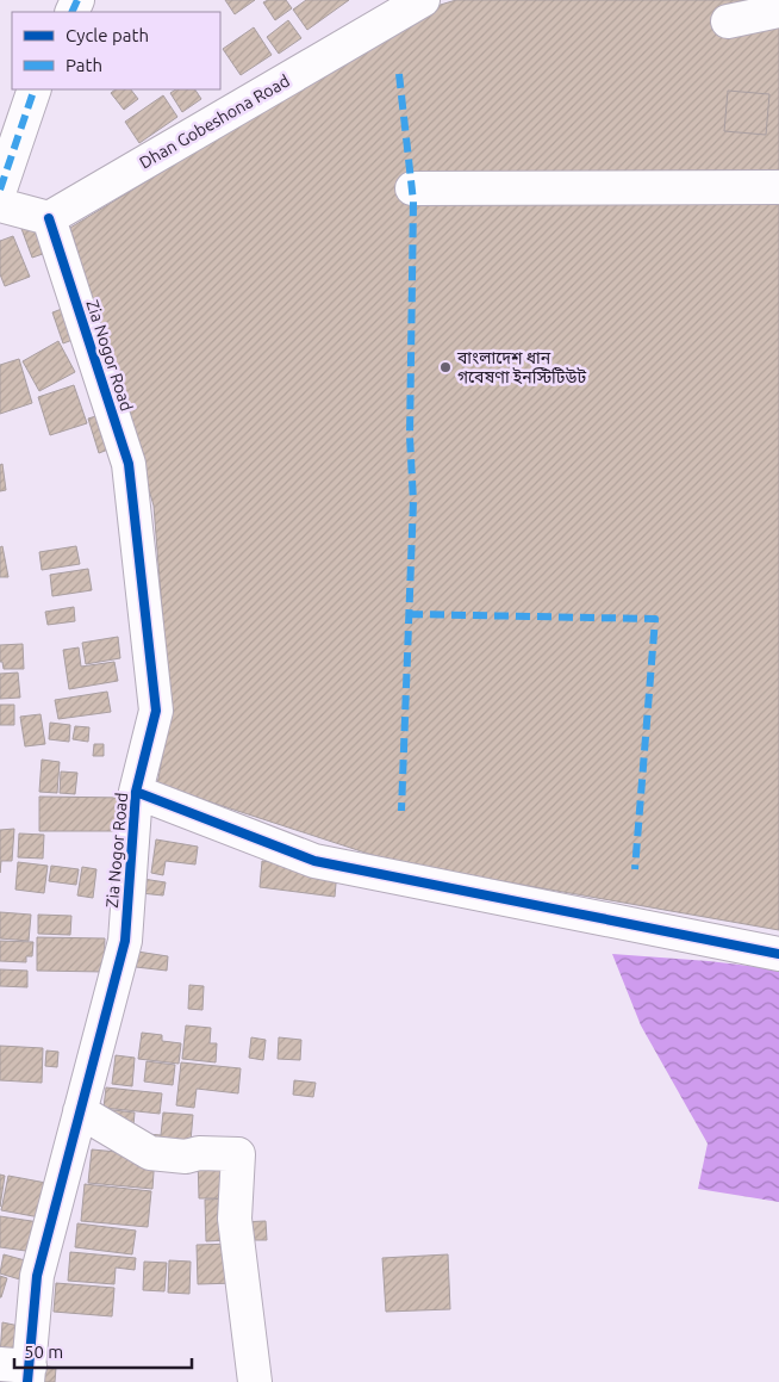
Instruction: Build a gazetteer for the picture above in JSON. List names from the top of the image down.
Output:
{
  "streets": {
    "street": ["Dhan Gobeshona Road", "Zia Nogor Road"]
  },
  "crossings": [
    ["Dhan Gobeshona Road", "Zia Nogor Road"]
  ],
  "places": ["বাংলাদেশ ধান গবেষণা ইনস্টিটিউট"],
  "legend": ["Cycle path", "Path"],
  "scale_bar": "50 m"
}
